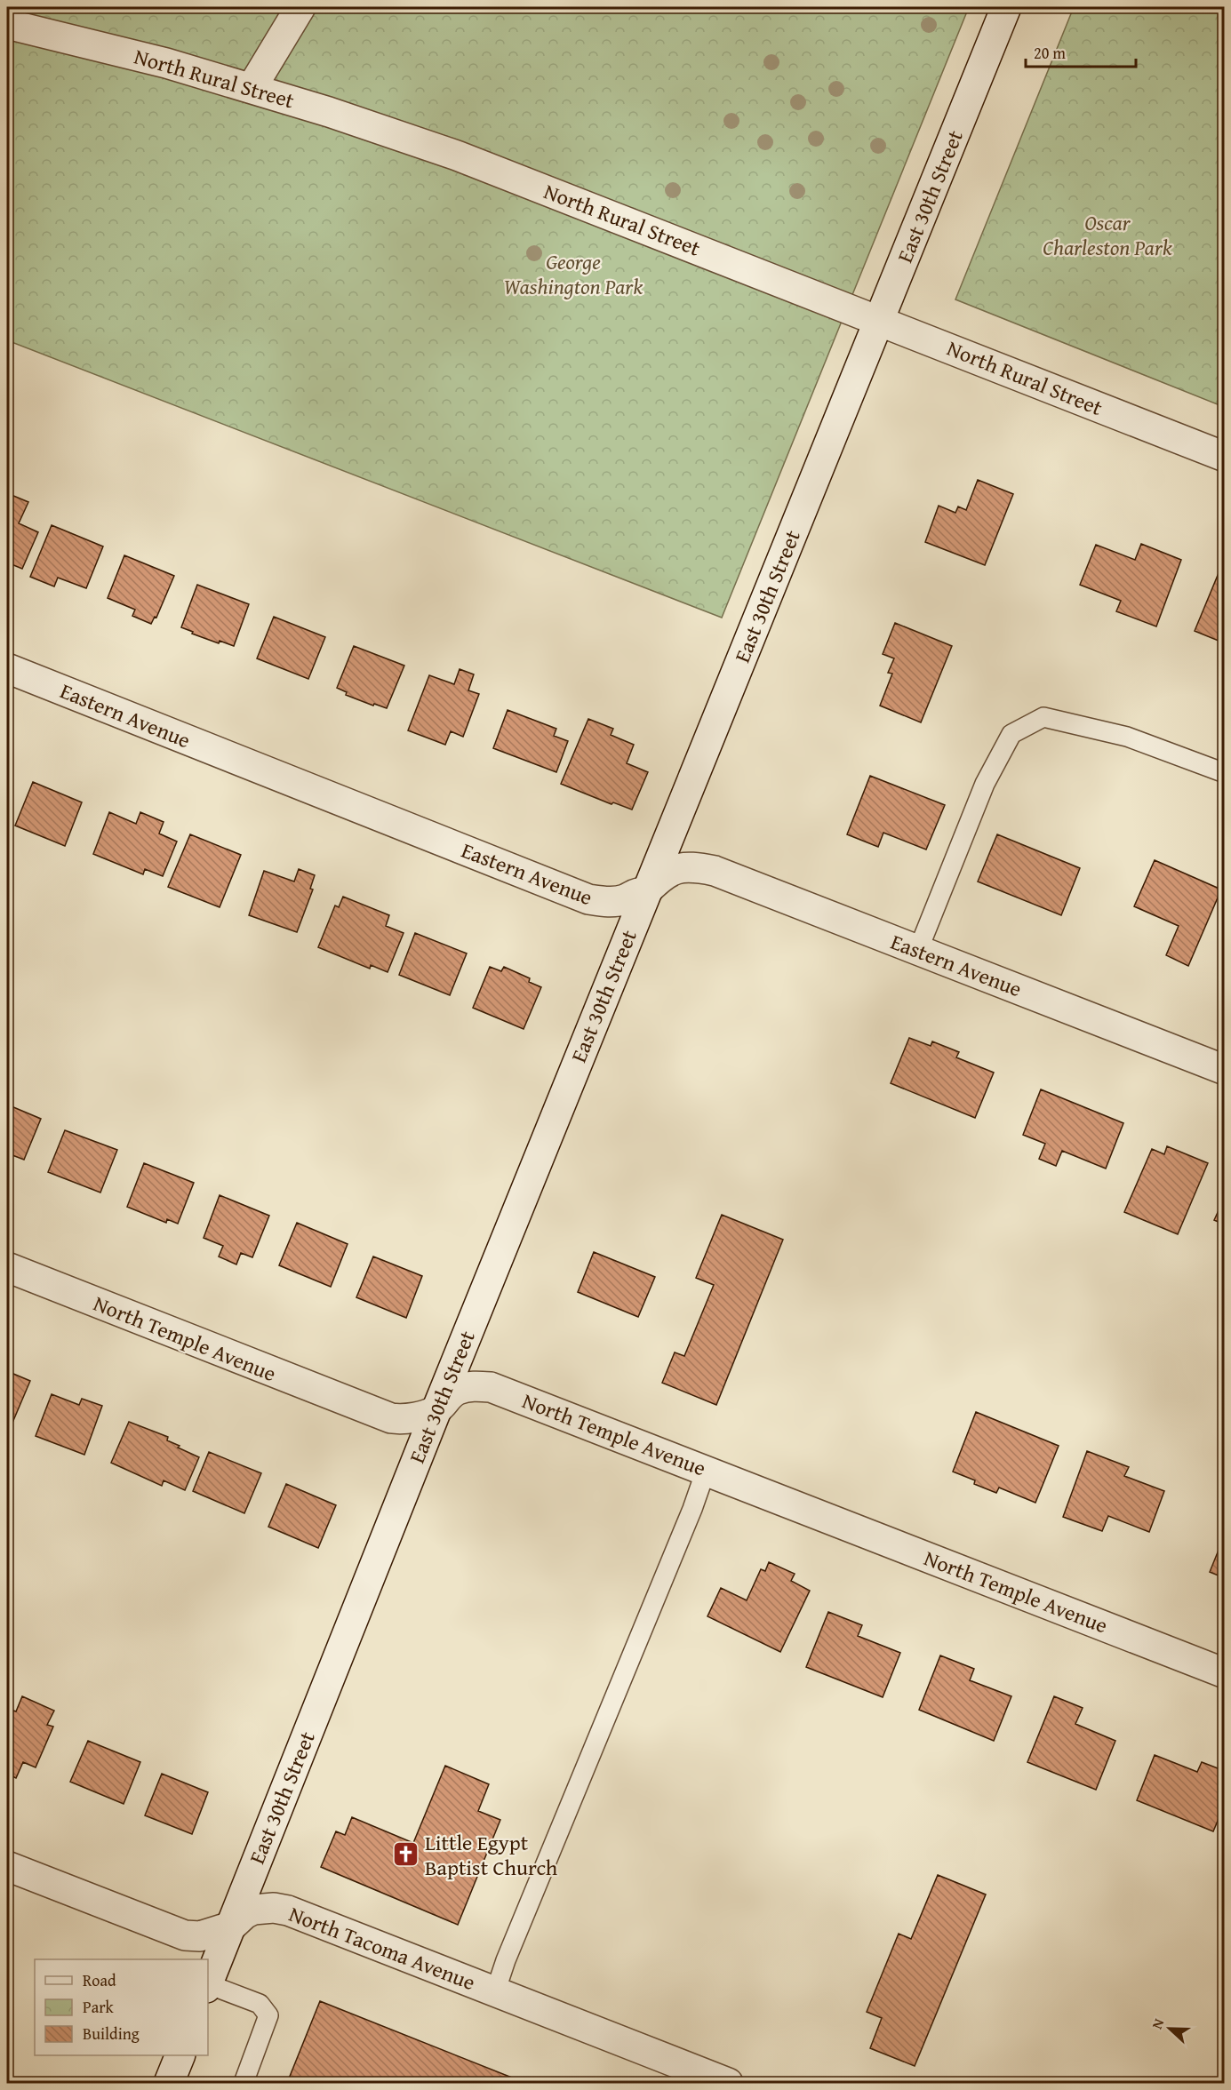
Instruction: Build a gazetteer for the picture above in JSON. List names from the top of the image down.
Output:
{
  "streets": {
    "street": [
      "North Rural Street",
      "East 30th Street",
      "Eastern Avenue",
      "North Temple Avenue",
      "North Tacoma Avenue"
    ]
  },
  "crossings": [
    ["North Rural Street", "East 30th Street"],
    ["East 30th Street", "Eastern Avenue"],
    ["East 30th Street", "North Temple Avenue"],
    ["East 30th Street", "North Tacoma Avenue"]
  ],
  "parks": ["Oscar Charleston Park", "George Washington Park"],
  "places": {
    "church": ["Little Egypt Baptist Church"]
  },
  "legend": ["Road", "Park", "Building"],
  "scale_bar": "20 m",
  "north": "left"
}
